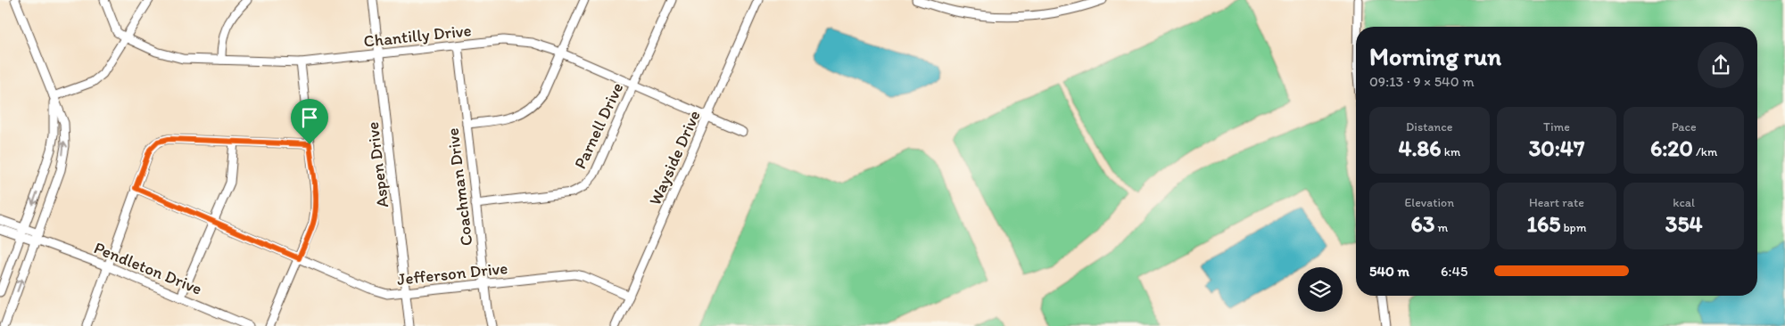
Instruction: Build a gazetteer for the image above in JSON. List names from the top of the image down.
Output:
{
  "streets": {
    "street": [
      "Chantilly Drive",
      "Parnell Drive",
      "Wayside Drive",
      "Aspen Drive",
      "Coachman Drive",
      "Pendleton Drive",
      "Jefferson Drive"
    ]
  },
  "crossings": [
    ["Chantilly Drive", "Parnell Drive"],
    ["Chantilly Drive", "Wayside Drive"],
    ["Chantilly Drive", "Aspen Drive"],
    ["Chantilly Drive", "Coachman Drive"],
    ["Parnell Drive", "Coachman Drive"],
    ["Wayside Drive", "Jefferson Drive"],
    ["Aspen Drive", "Jefferson Drive"],
    ["Coachman Drive", "Jefferson Drive"]
  ],
  "page": {
    "heading": ["Morning run", "09:13 · 9 × 540 m"],
    "stats": [
      ["Distance", "4.86 km"],
      ["Time", "30:47"],
      ["Pace", "6:20 /km"],
      ["Elevation", "63 m"],
      ["Heart rate", "165 bpm"],
      ["kcal", "354"]
    ],
    "list": [
      {
        "name": "540 m",
        "note": "6:45"
      }
    ]
  }
}
